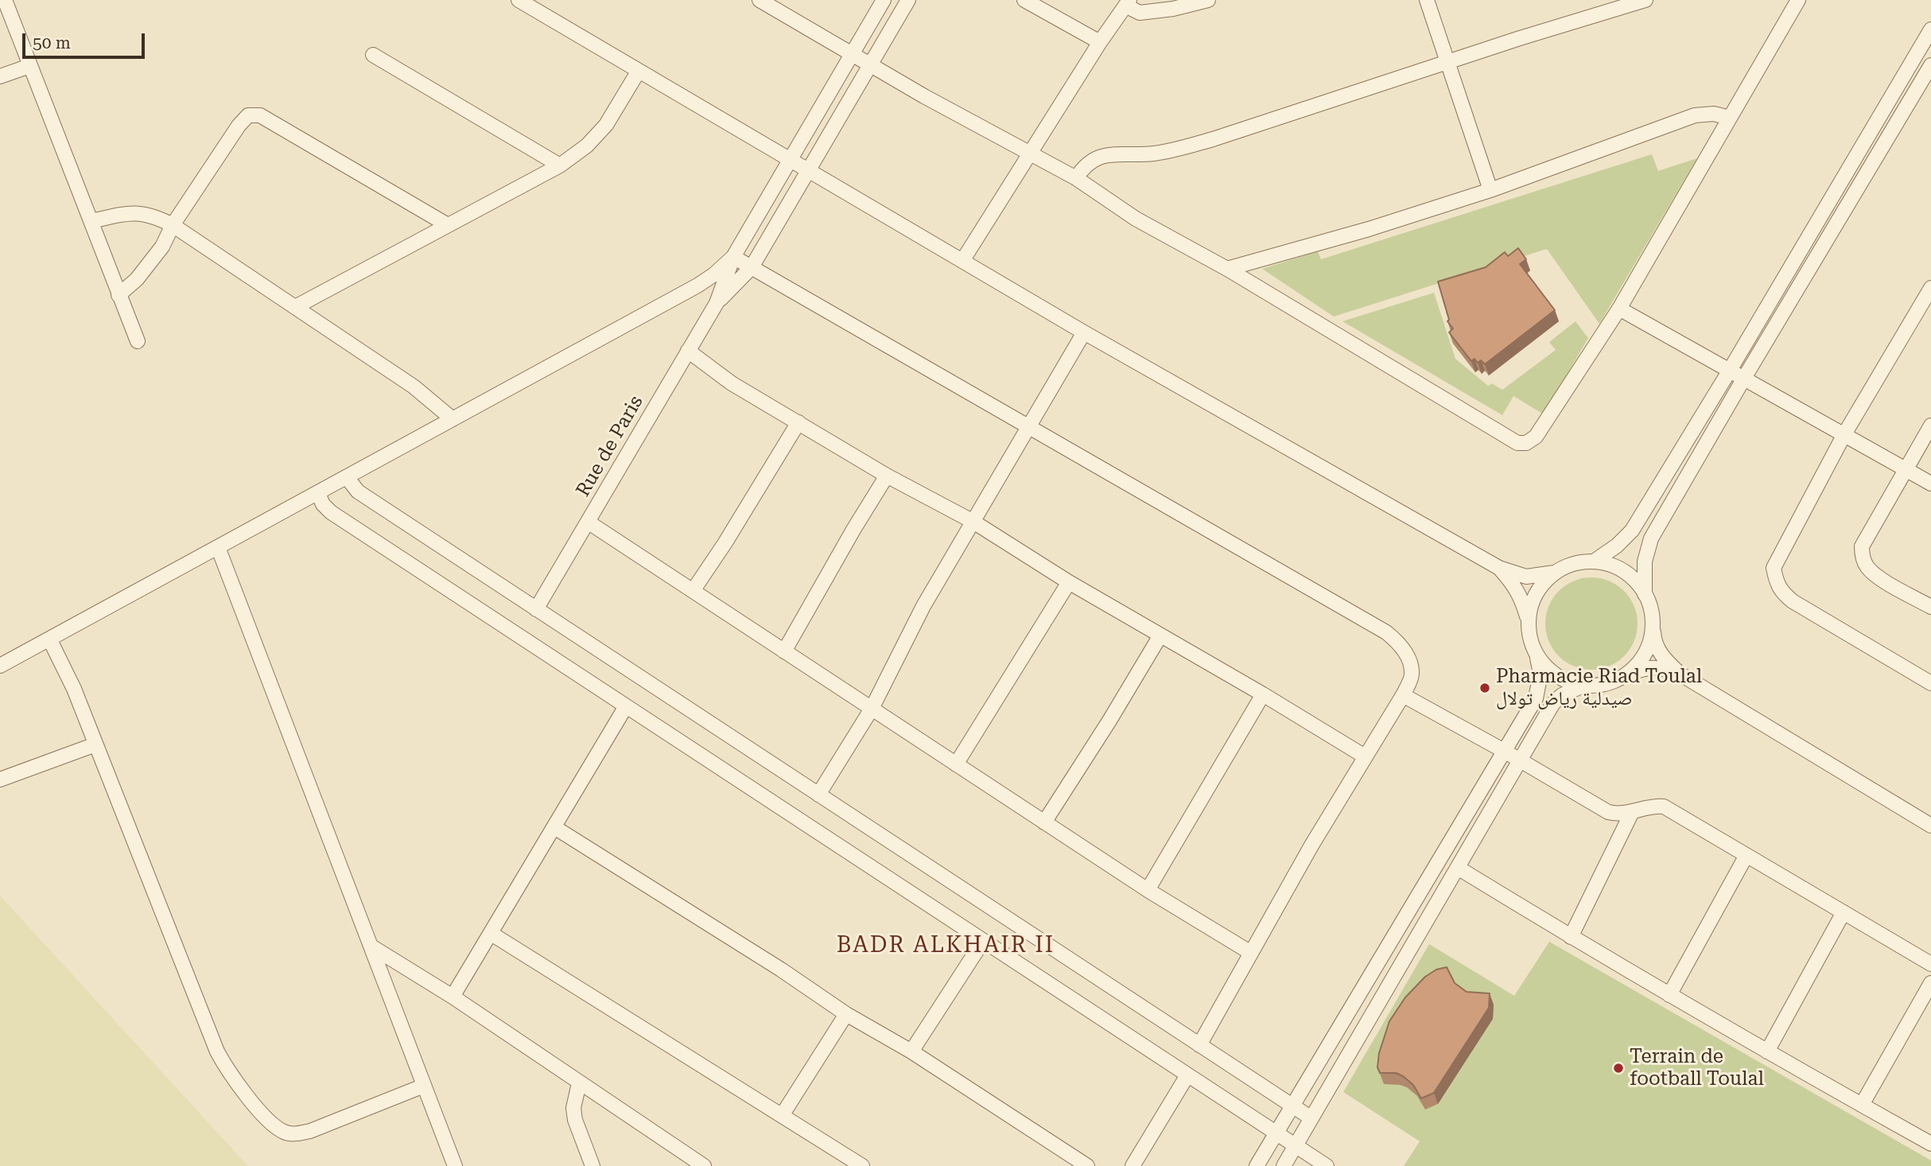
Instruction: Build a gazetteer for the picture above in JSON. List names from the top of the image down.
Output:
{
  "streets": {
    "street": ["Rue de Paris"]
  },
  "districts": ["BADR ALKHAIR II"],
  "places": ["Pharmacie Riad Toulal صيدلية رياض تولال", "Terrain de football Toulal"],
  "scale_bar": "50 m"
}
